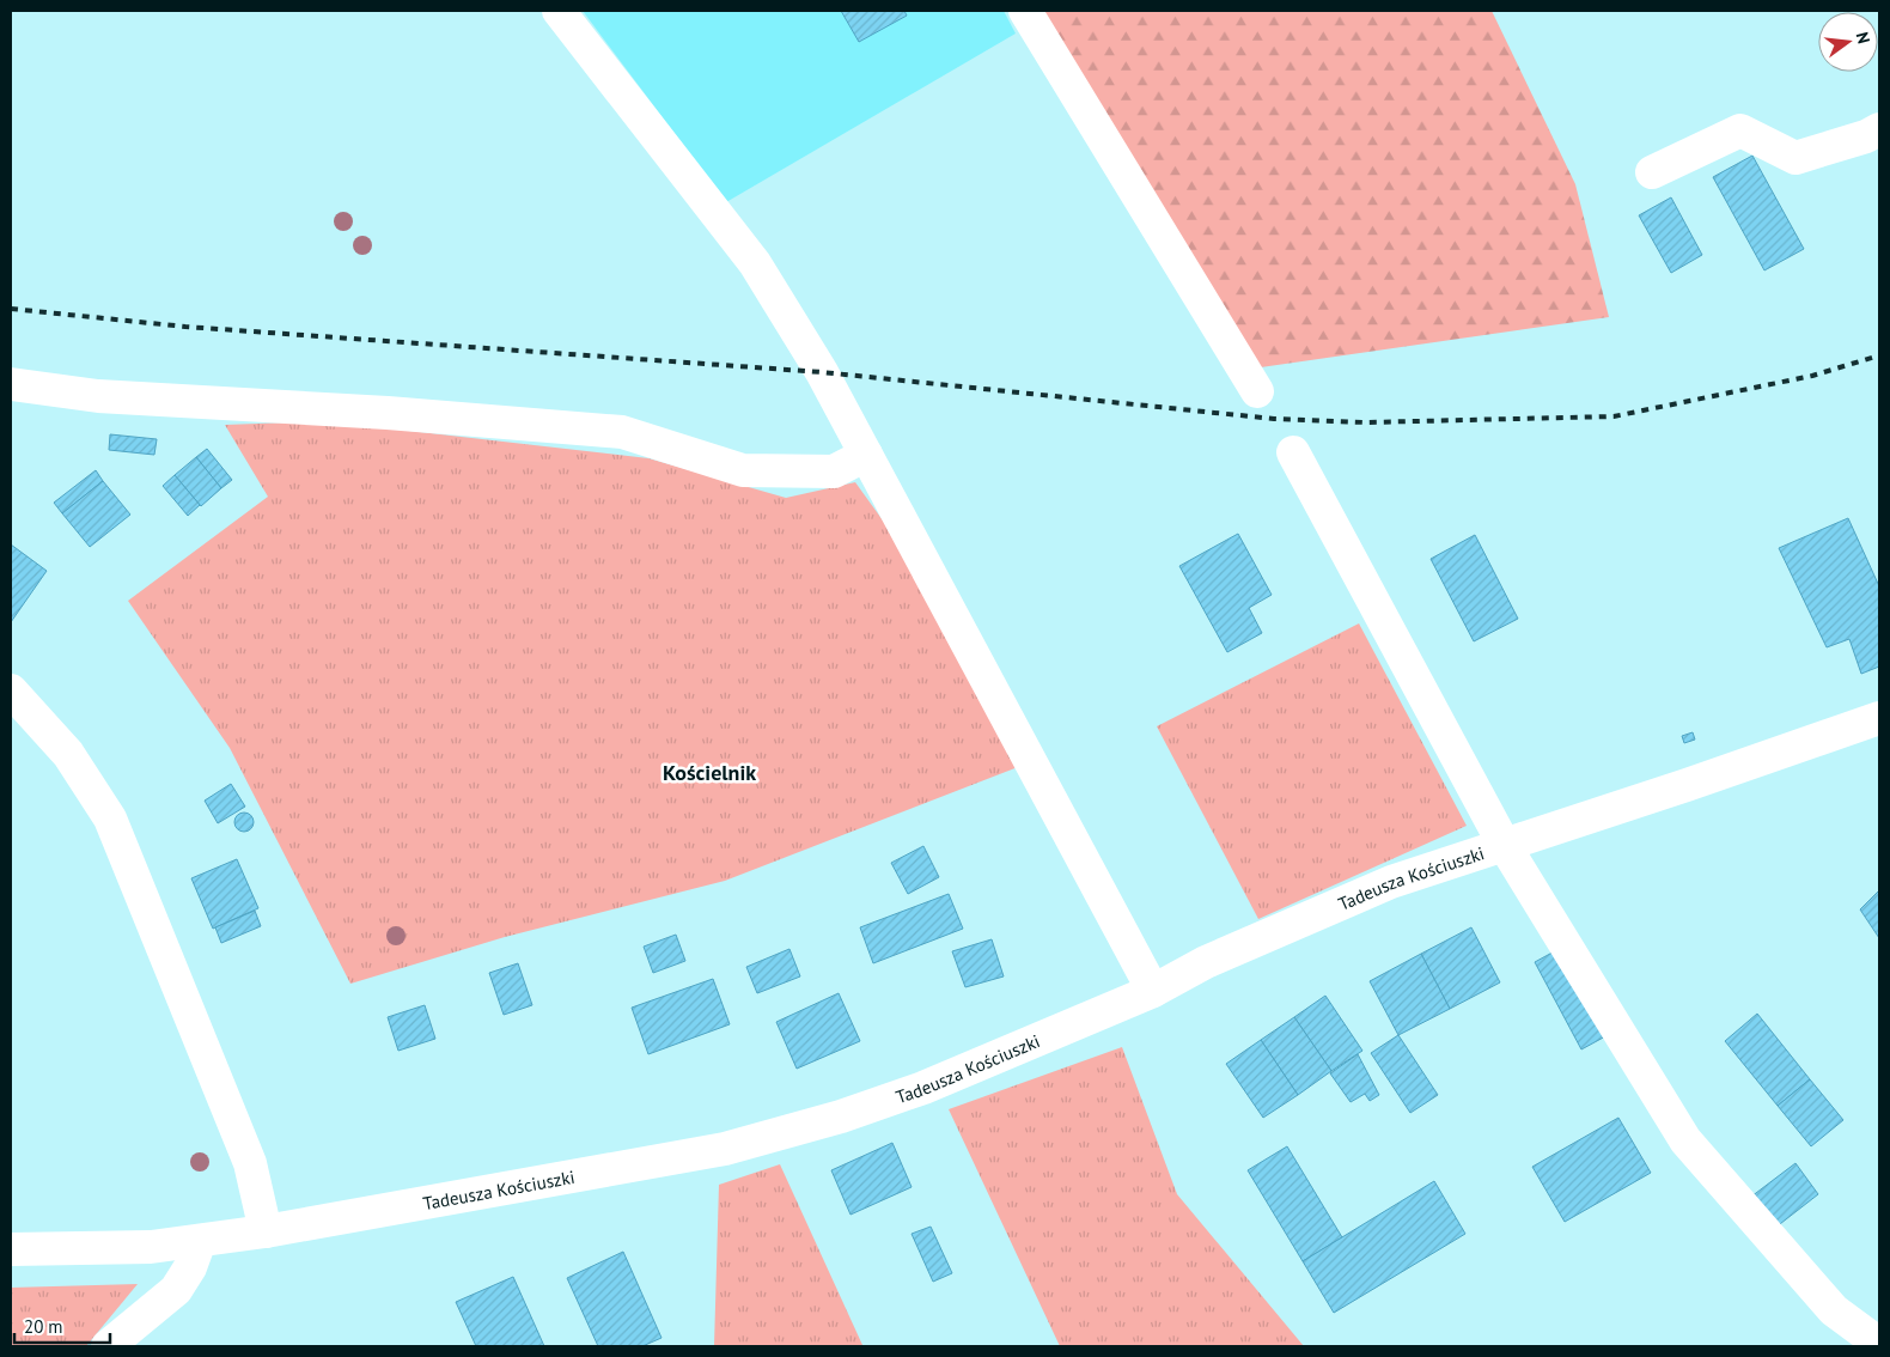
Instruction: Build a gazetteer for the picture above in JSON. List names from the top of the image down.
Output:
{
  "streets": {
    "street": ["Tadeusza Kościuszki"]
  },
  "districts": ["Kościelnik"],
  "scale_bar": "20 m",
  "north": "right"
}
